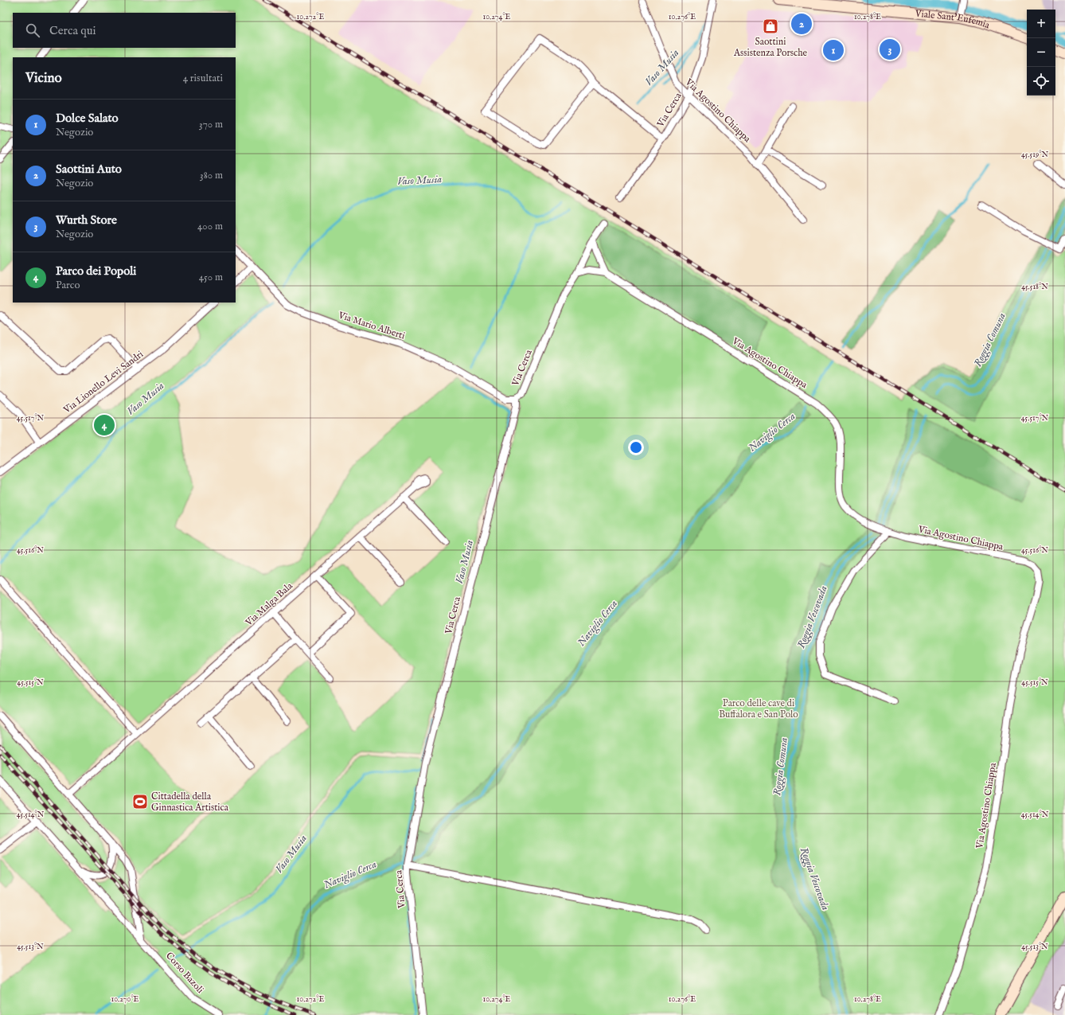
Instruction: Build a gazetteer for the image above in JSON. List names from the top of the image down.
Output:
{
  "streets": {
    "main road": ["Viale Sant'Eufemia"],
    "street": [
      "Via Cerca",
      "Via Agostino Chiappa",
      "Via Mario Alberti",
      "Via Lionello Levi Sandri",
      "Via Malga Bala",
      "Corso Bazoli"
    ]
  },
  "crossings": [
    ["Via Cerca", "Via Agostino Chiappa"],
    ["Via Cerca", "Via Mario Alberti"]
  ],
  "water": [
    "Vaso Musia",
    "Roggia Comuna",
    "Naviglio Cerca",
    "Roggia Vescovada"
  ],
  "parks": ["Parco delle cave di Buffalora e San Polo"],
  "places": {
    "shop": ["Saottini Assistenza Porsche"],
    "sports": ["Cittadella della Ginnastica Artistica"]
  },
  "page": {
    "map_buttons": ["+", "−"],
    "pins": [
      "2",
      "3",
      "1",
      "4"
    ],
    "search": "Cerca qui",
    "heading": ["Vicino", "4 risultati"],
    "list": [
      {
        "mark": "1",
        "name": "Dolce Salato",
        "note": "Negozio",
        "value": "370 m"
      },
      {
        "mark": "2",
        "name": "Saottini Auto",
        "note": "Negozio",
        "value": "380 m"
      },
      {
        "mark": "3",
        "name": "Wurth Store",
        "note": "Negozio",
        "value": "400 m"
      },
      {
        "mark": "4",
        "name": "Parco dei Popoli",
        "note": "Parco",
        "value": "450 m"
      }
    ]
  },
  "coordinates": [
    "10.272°E",
    "10.274°E",
    "10.276°E",
    "10.278°E",
    "45.519°N",
    "45.518°N",
    "45.517°N",
    "45.516°N",
    "45.515°N",
    "45.514°N",
    "45.513°N",
    "10.270°E"
  ]
}
